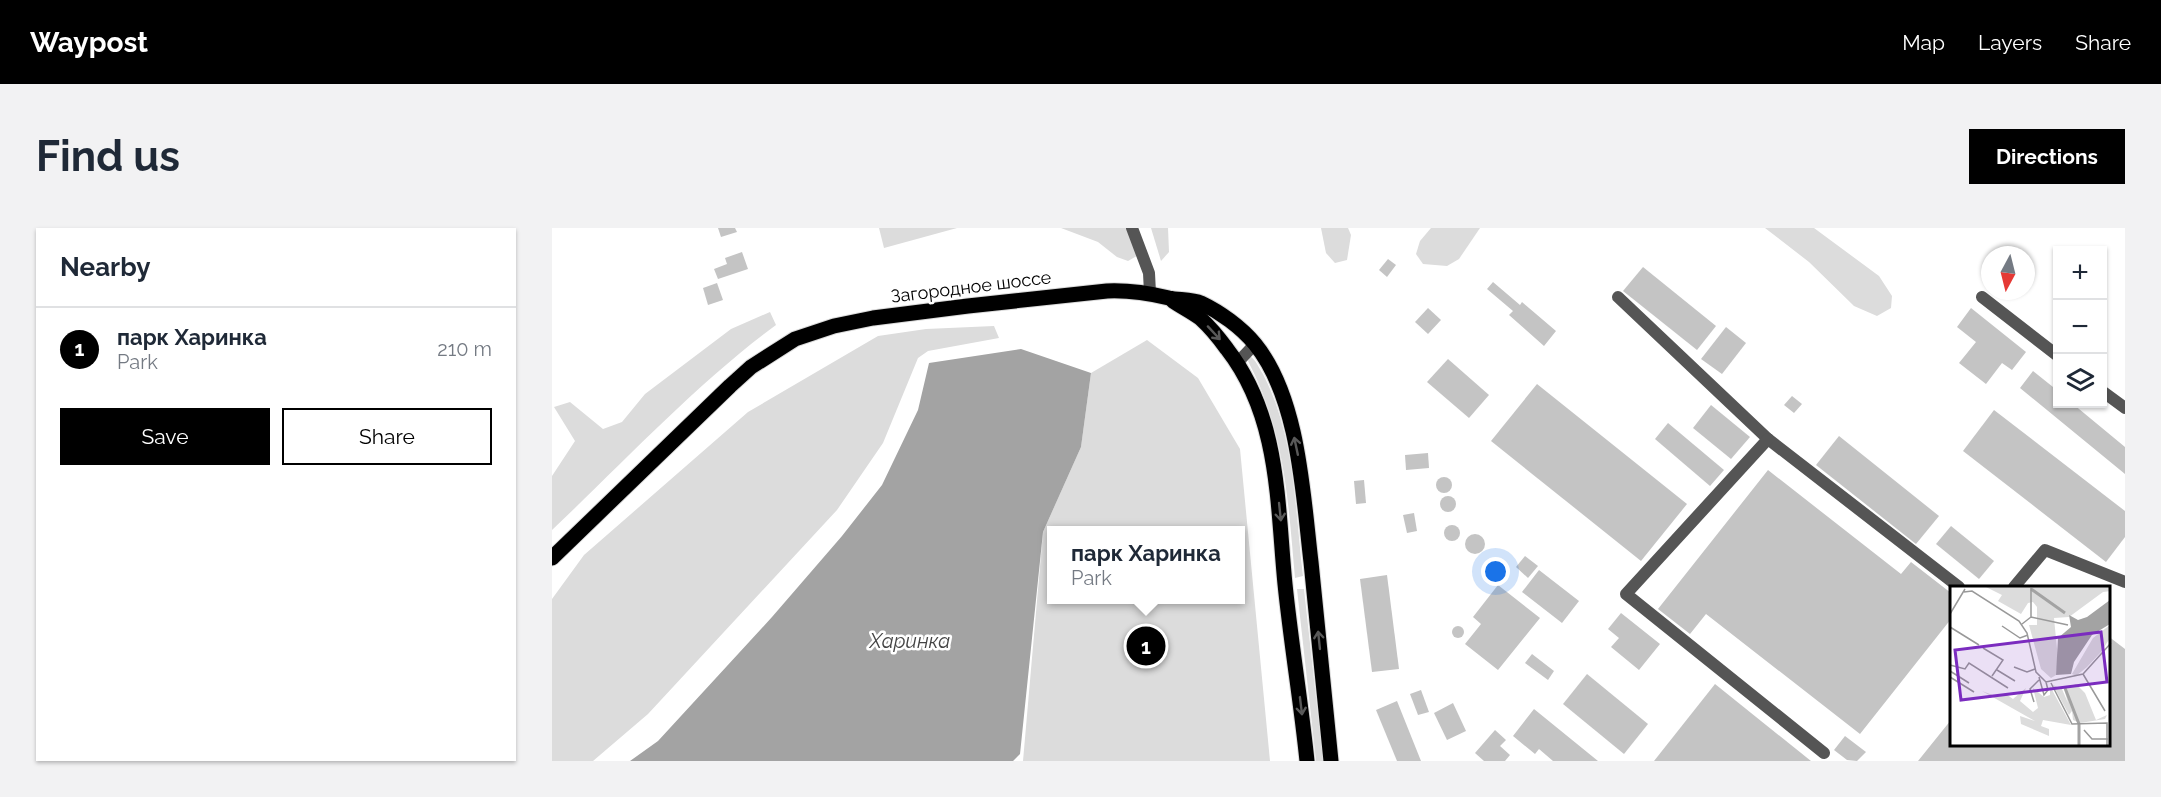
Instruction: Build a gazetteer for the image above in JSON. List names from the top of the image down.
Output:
{
  "streets": {
    "main road": ["Загородное шоссе"]
  },
  "water": ["Харинка"],
  "north": "bottom",
  "page": {
    "header": "Waypost",
    "nav": ["Map", "Layers", "Share"],
    "buttons": [
      "Directions",
      ["Save", "Share"]
    ],
    "title": "Find us",
    "heading": "Nearby",
    "map_buttons": ["+", "−"],
    "list": [
      {
        "mark": "1",
        "name": "парк Харинка",
        "note": "Park",
        "value": "210 m"
      }
    ],
    "popup": ["парк Харинка", "Park"],
    "pins": "1"
  }
}
